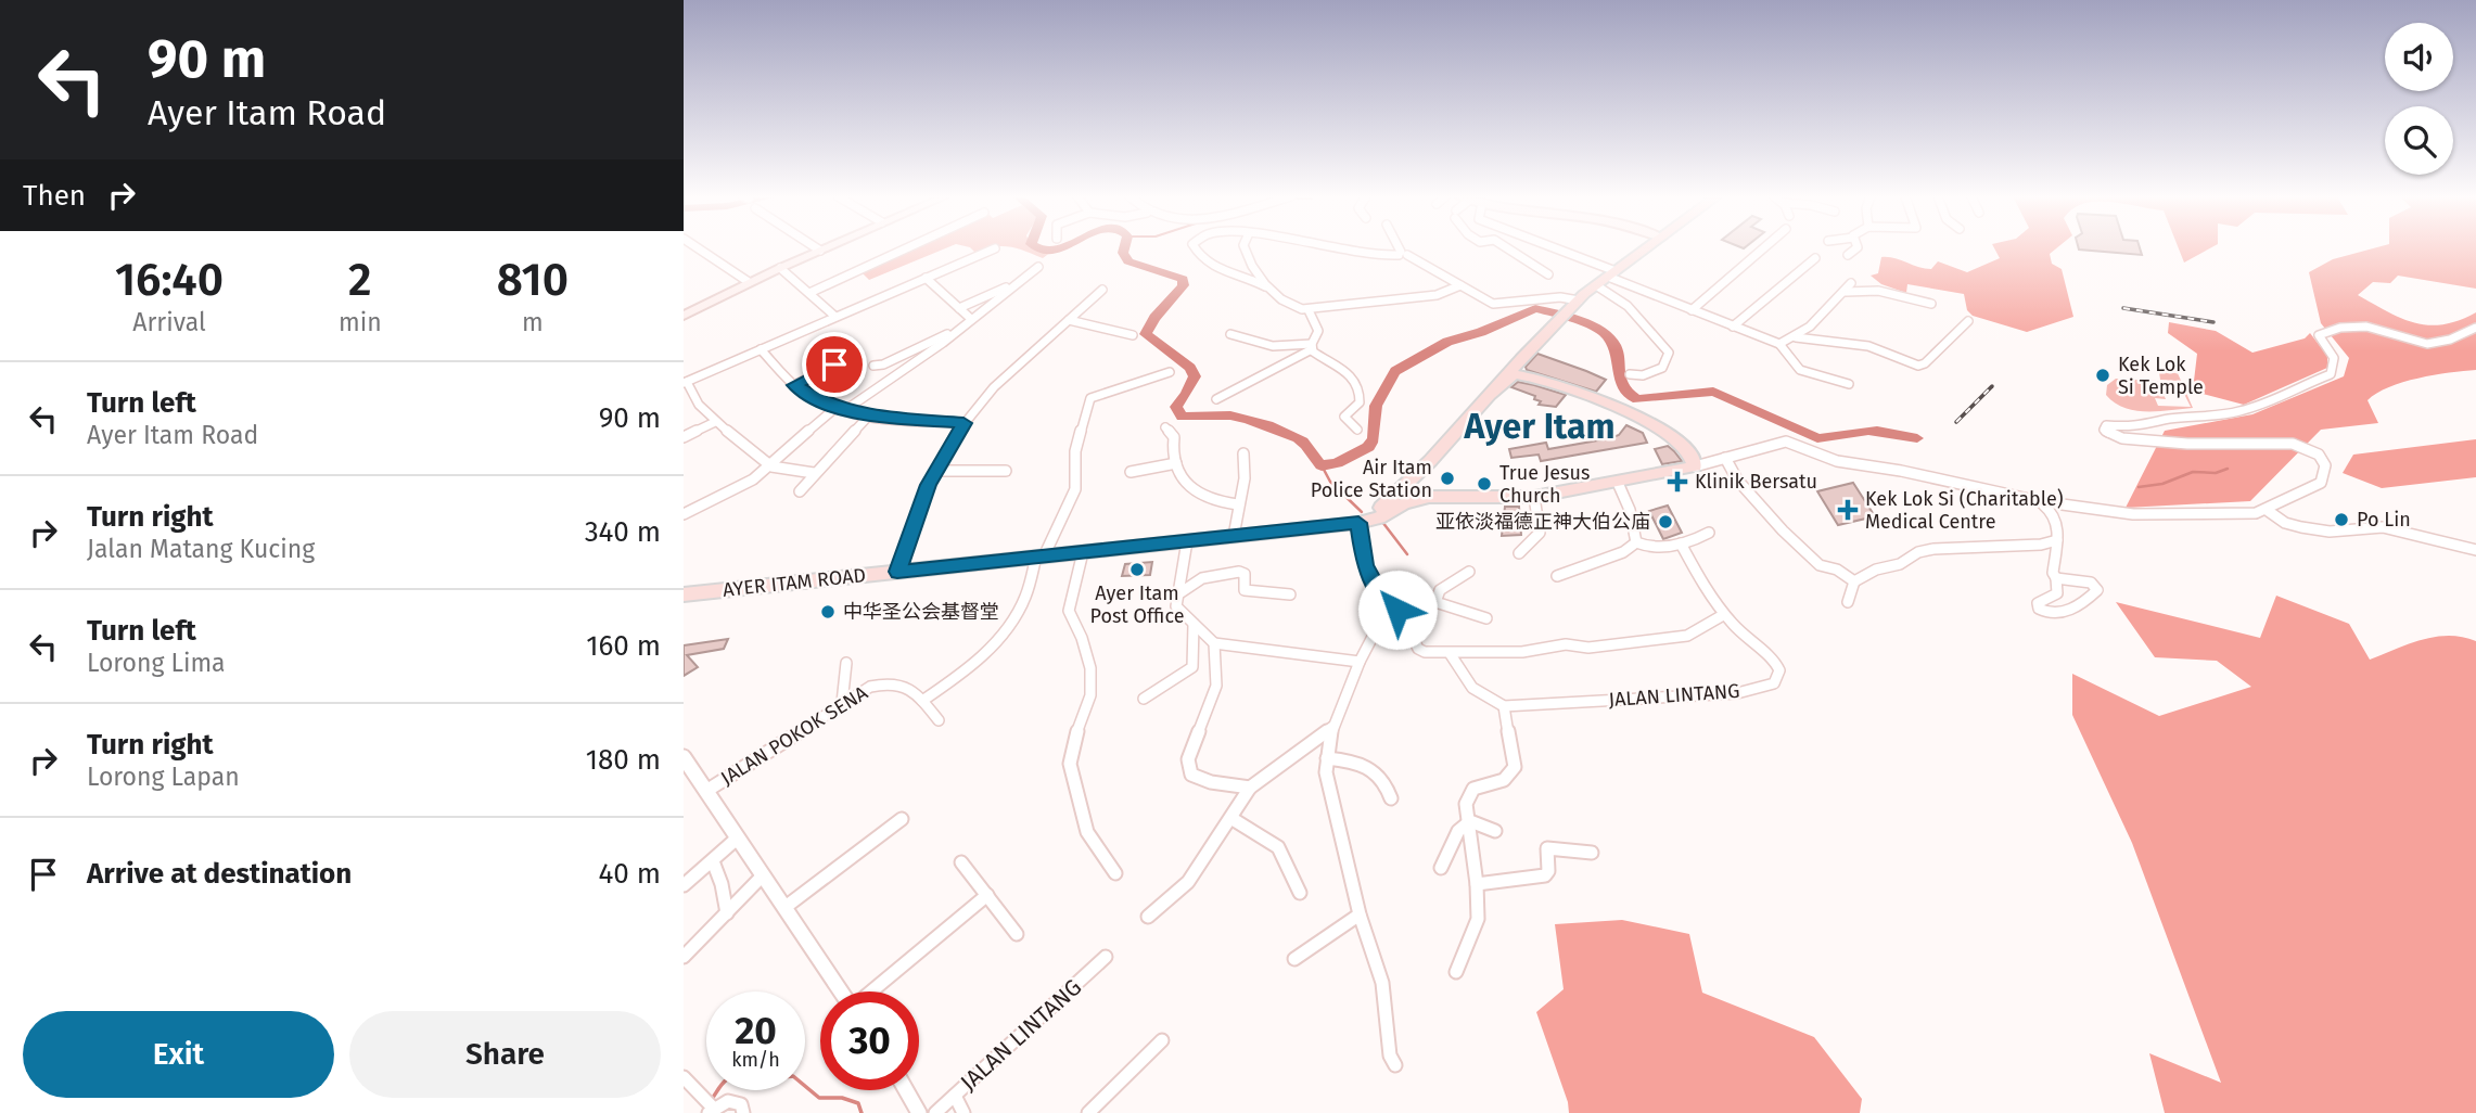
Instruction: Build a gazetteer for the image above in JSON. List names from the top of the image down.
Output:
{
  "streets": {
    "main road": ["AYER ITAM ROAD"],
    "street": ["JALAN LINTANG", "JALAN POKOK SENA"]
  },
  "districts": ["Ayer Itam"],
  "places": {
    "other": [
      "Kek Lok Si Temple",
      "Air Itam Police Station",
      "True Jesus Church",
      "Po Lin",
      "亚依淡福德正神大伯公庙",
      "Ayer Itam Post Office",
      "中华圣公会基督堂"
    ],
    "health": ["Klinik Bersatu", "Kek Lok Si (Charitable) Medical Centre"]
  },
  "page": {
    "turn": ["90 m", "Ayer Itam Road"],
    "then": "Then",
    "eta": [
      "16:40",
      "Arrival",
      "2",
      "min",
      "810",
      "m"
    ],
    "list": [
      {
        "name": "Turn left",
        "note": "Ayer Itam Road",
        "value": "90 m"
      },
      {
        "name": "Turn right",
        "note": "Jalan Matang Kucing",
        "value": "340 m"
      },
      {
        "name": "Turn left",
        "note": "Lorong Lima",
        "value": "160 m"
      },
      {
        "name": "Turn right",
        "note": "Lorong Lapan",
        "value": "180 m"
      },
      {
        "name": "Arrive at destination",
        "value": "40 m"
      }
    ],
    "speed": "20 km/h",
    "limit": "30",
    "buttons": ["Exit", "Share"]
  }
}
